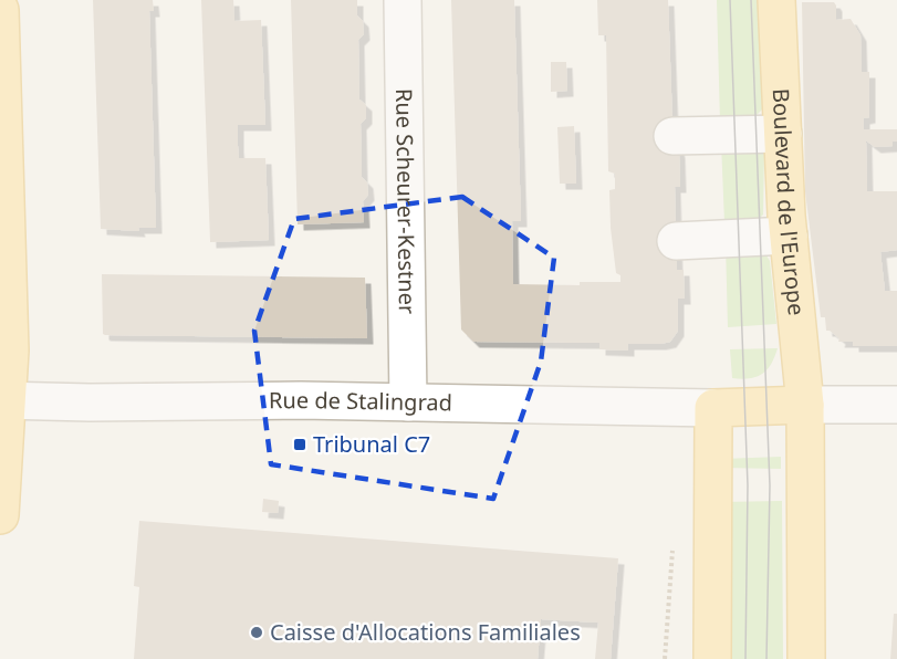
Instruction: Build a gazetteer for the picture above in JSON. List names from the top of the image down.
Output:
{
  "streets": {
    "main road": ["Boulevard de l'Europe"],
    "street": ["Rue Scheurer-Kestner", "Rue de Stalingrad"]
  },
  "crossings": [
    ["Rue Scheurer-Kestner", "Rue de Stalingrad"]
  ],
  "places": {
    "transit": ["Tribunal C7"],
    "other": ["Caisse d'Allocations Familiales"]
  }
}
